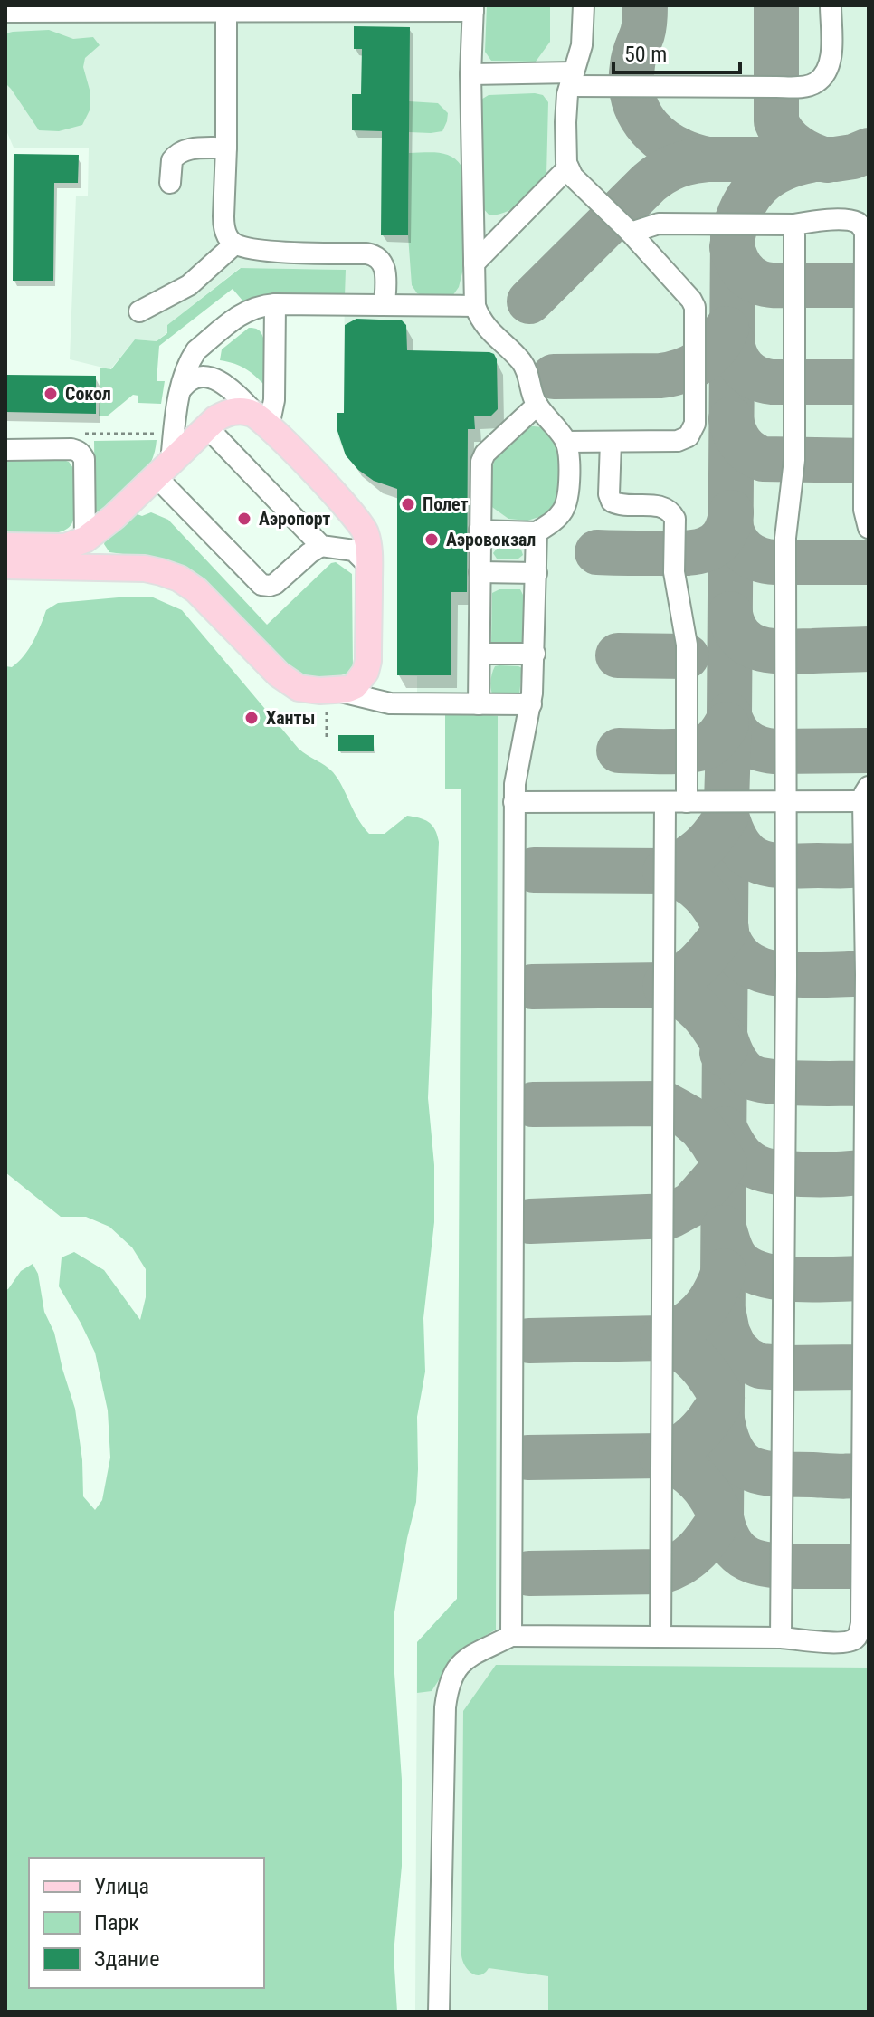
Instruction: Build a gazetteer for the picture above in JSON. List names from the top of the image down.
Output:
{
  "places": [
    "Сокол",
    "Полет",
    "Аэропорт",
    "Аэровокзал",
    "Ханты"
  ],
  "legend": ["Улица", "Парк", "Здание"],
  "scale_bar": "50 m"
}
